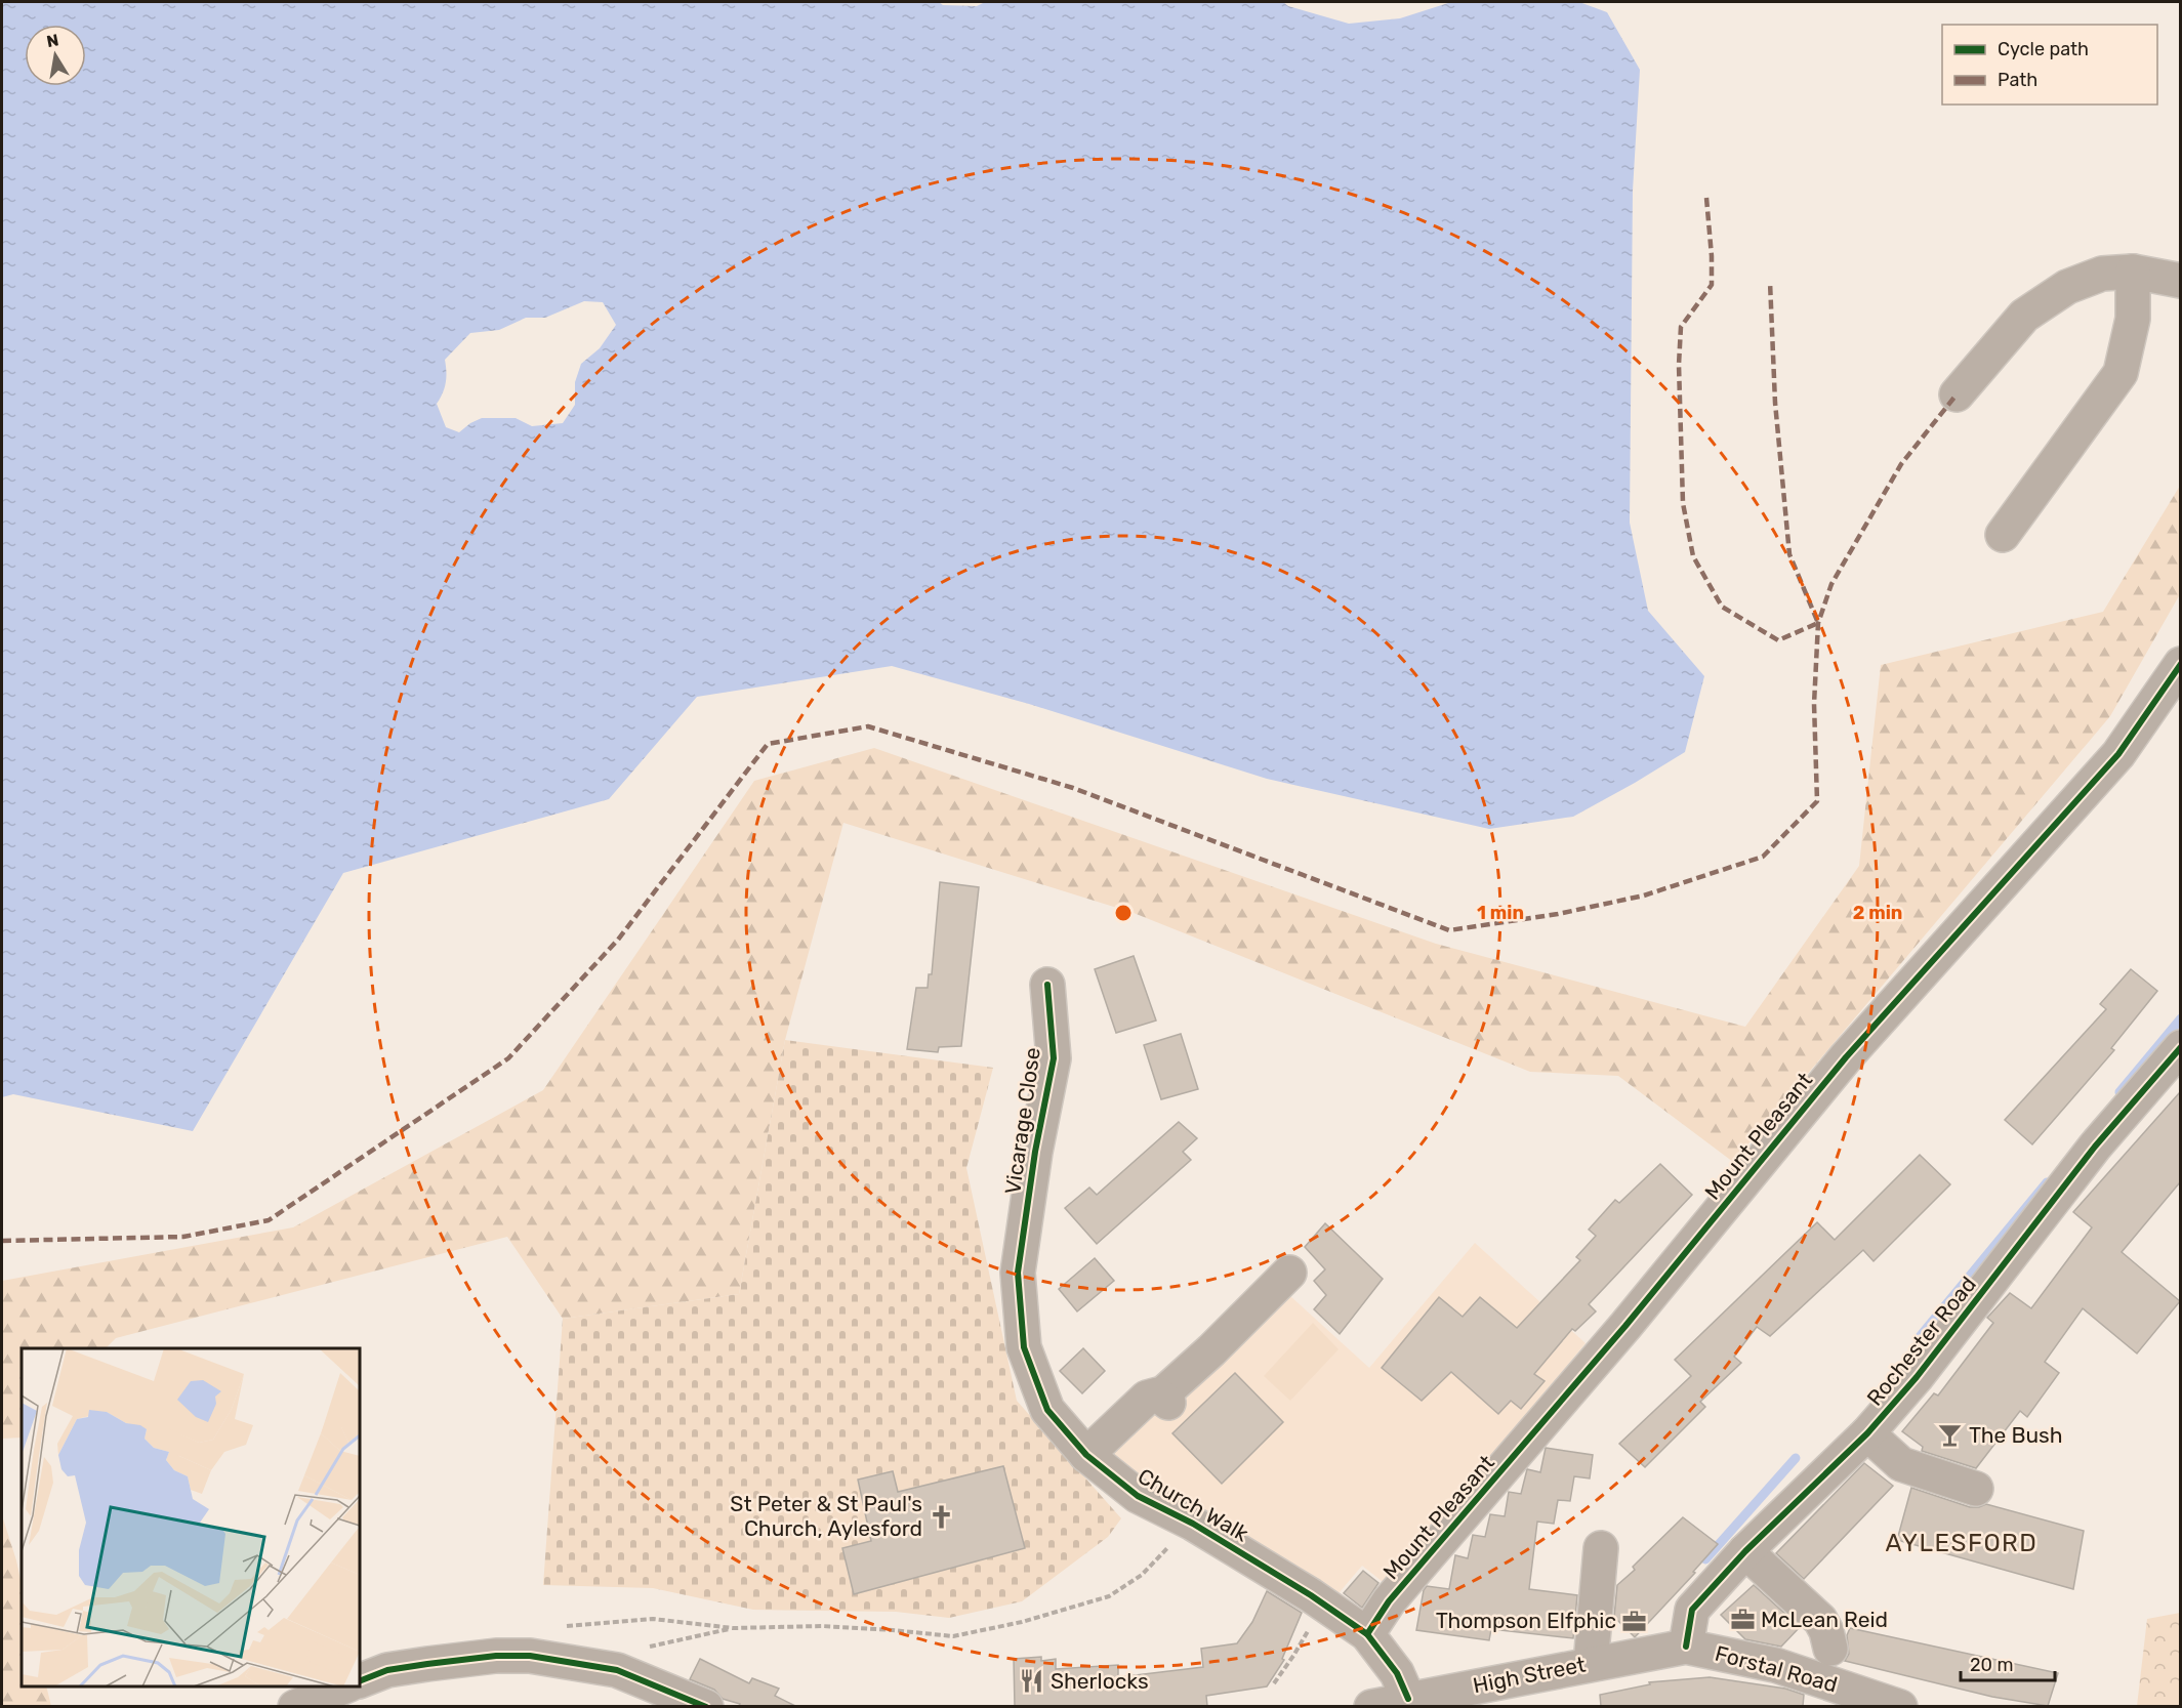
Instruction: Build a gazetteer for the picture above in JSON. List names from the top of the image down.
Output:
{
  "streets": {
    "street": [
      "Vicarage Close",
      "Mount Pleasant",
      "Rochester Road",
      "Church Walk",
      "Forstal Road",
      "High Street"
    ]
  },
  "crossings": [
    ["Vicarage Close", "Church Walk"],
    ["Mount Pleasant", "Church Walk"],
    ["Rochester Road", "Forstal Road"],
    ["Rochester Road", "High Street"],
    ["Church Walk", "High Street"],
    ["Forstal Road", "High Street"]
  ],
  "districts": ["AYLESFORD"],
  "places": {
    "bar": ["The Bush"],
    "church": ["St Peter & St Paul's Church, Aylesford"],
    "office": ["McLean Reid", "Thompson Elfphic"],
    "restaurant": ["Sherlocks"]
  },
  "legend": ["Cycle path", "Path"],
  "scale_bar": "20 m",
  "north": "top",
  "rings": ["1 min", "2 min"]
}
